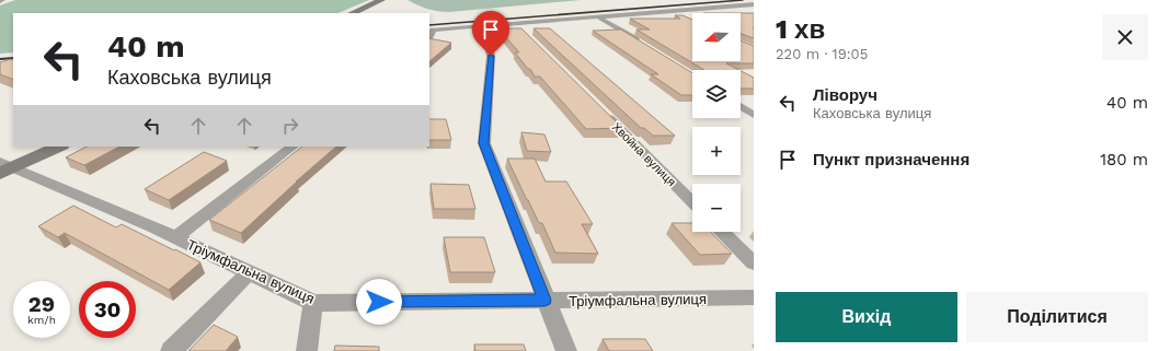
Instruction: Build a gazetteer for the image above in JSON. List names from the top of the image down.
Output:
{
  "streets": {
    "street": ["Хвойна вулиця", "Тріумфальна вулиця"]
  },
  "north": "left",
  "page": {
    "heading": ["1 хв", "220 m · 19:05"],
    "map_buttons": ["+", "−"],
    "turn": ["40 m", "Каховська вулиця"],
    "list": [
      {
        "name": "Ліворуч",
        "note": "Каховська вулиця",
        "value": "40 m"
      },
      {
        "name": "Пункт призначення",
        "value": "180 m"
      }
    ],
    "speed": "29 km/h",
    "limit": "30",
    "buttons": ["Вихід", "Поділитися"]
  }
}
